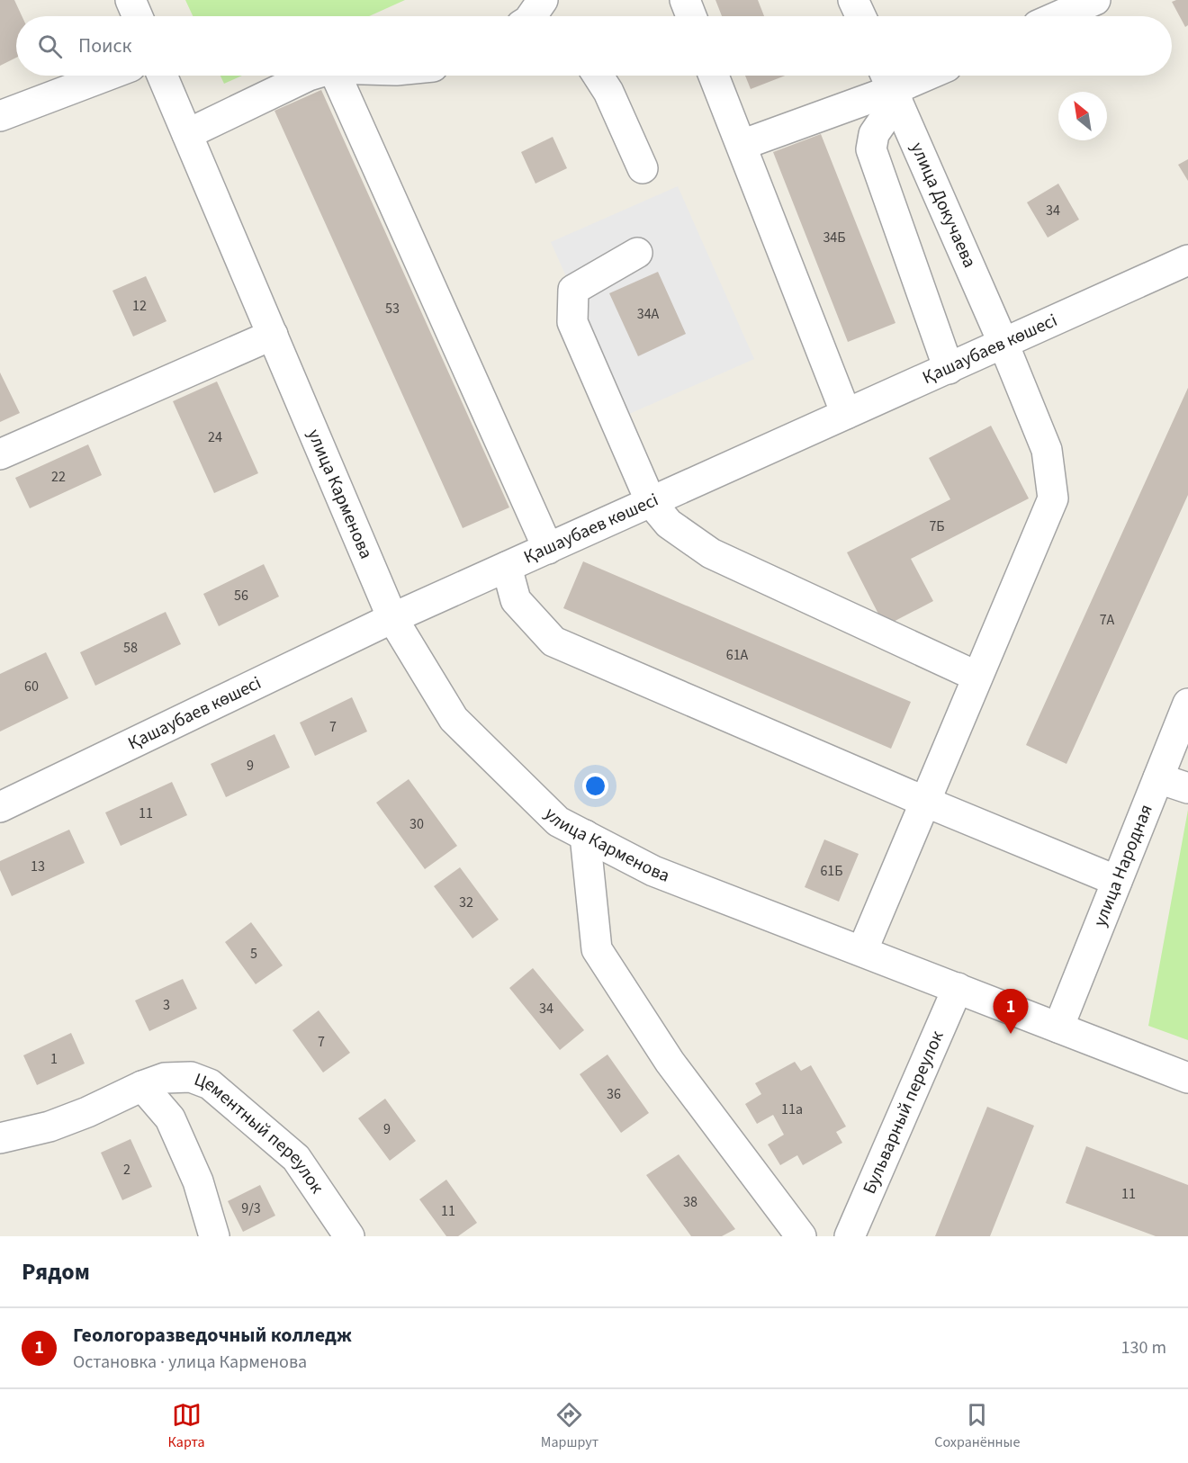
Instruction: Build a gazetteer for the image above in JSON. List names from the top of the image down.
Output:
{
  "streets": {
    "street": [
      "улица Докучаева",
      "Қашаубаев көшесі",
      "улица Карменова",
      "улица Народная",
      "Бульварный переулок",
      "Цементный переулок"
    ]
  },
  "crossings": [
    ["улица Докучаева", "Қашаубаев көшесі"],
    ["улица Докучаева", "улица Карменова"],
    ["Қашаубаев көшесі", "улица Карменова"],
    ["улица Карменова", "улица Народная"],
    ["улица Карменова", "Бульварный переулок"]
  ],
  "house_numbers": [
    "34",
    "34Б",
    "12",
    "53",
    "34А",
    "24",
    "22",
    "7Б",
    "56",
    "7А",
    "58",
    "61А",
    "60",
    "7",
    "9",
    "11",
    "30",
    "13",
    "61Б",
    "32",
    "5",
    "3",
    "34",
    "7",
    "1",
    "36",
    "11а",
    "9",
    "2",
    "11",
    "38",
    "9/3",
    "11"
  ],
  "north": "top left",
  "page": {
    "search": "Поиск",
    "pins": "1",
    "heading": "Рядом",
    "list": [
      {
        "mark": "1",
        "name": "Геологоразведочный колледж",
        "note": "Остановка · улица Карменова",
        "value": "130 m"
      }
    ],
    "nav": ["Карта", "Маршрут", "Сохранённые"]
  }
}
